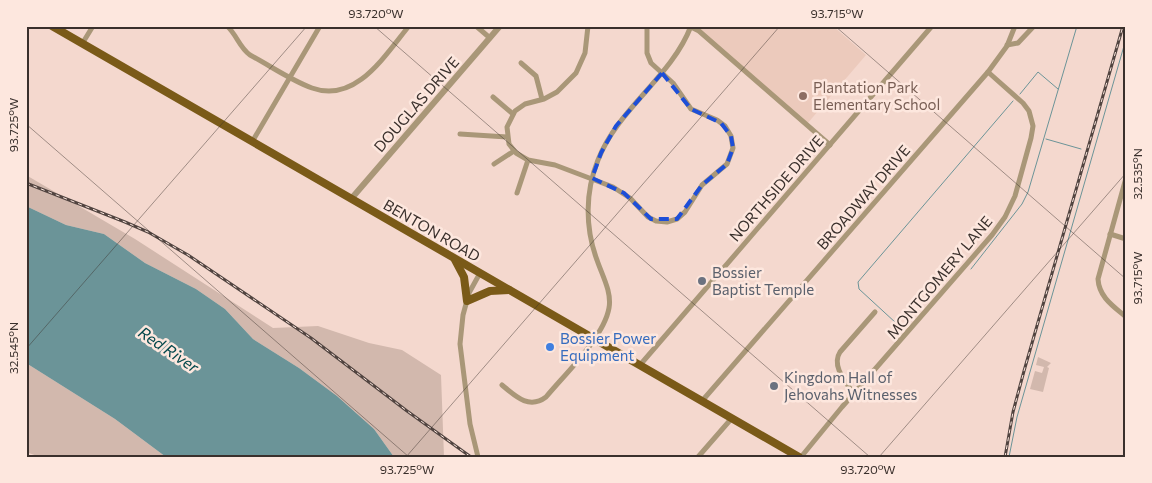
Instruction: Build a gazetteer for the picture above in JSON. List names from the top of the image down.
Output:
{
  "streets": {
    "main road": ["BENTON ROAD"],
    "street": [
      "DOUGLAS DRIVE",
      "NORTHSIDE DRIVE",
      "BROADWAY DRIVE",
      "MONTGOMERY LANE"
    ]
  },
  "crossings": [
    ["DOUGLAS DRIVE", "BENTON ROAD"],
    ["NORTHSIDE DRIVE", "BENTON ROAD"],
    ["BROADWAY DRIVE", "BENTON ROAD"],
    ["BROADWAY DRIVE", "MONTGOMERY LANE"],
    ["BENTON ROAD", "MONTGOMERY LANE"]
  ],
  "water": ["Red River"],
  "places": [
    "Plantation Park Elementary School",
    "Bossier Baptist Temple",
    "Bossier Power Equipment",
    "Kingdom Hall of Jehovahs Witnesses"
  ],
  "coordinates": [
    "93.720°W",
    "93.715°W",
    "93.725°W",
    "32.535°N",
    "32.545°N"
  ]
}
